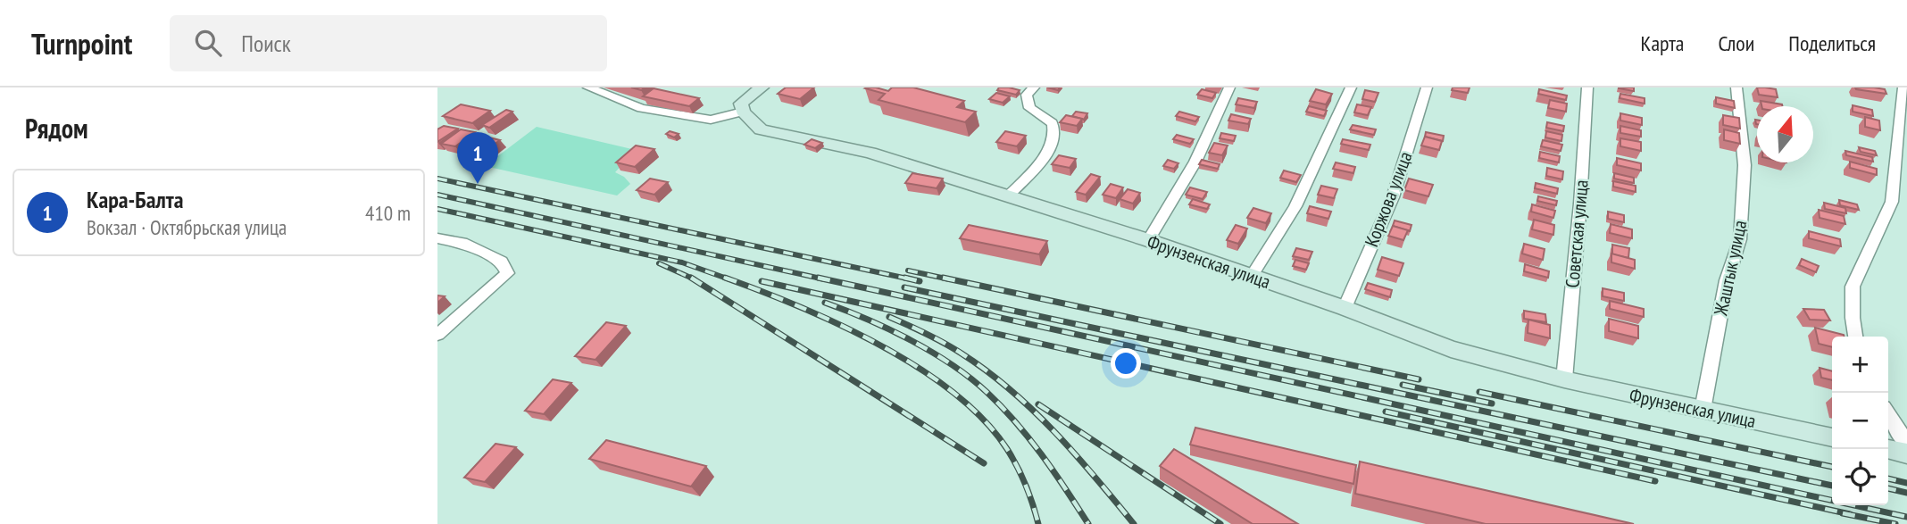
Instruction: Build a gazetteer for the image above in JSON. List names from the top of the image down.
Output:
{
  "streets": {
    "street": [
      "Коржова улица",
      "Советская улица",
      "Фрунзенская улица",
      "Жаштык улица"
    ]
  },
  "crossings": [
    ["Коржова улица", "Фрунзенская улица"],
    ["Советская улица", "Фрунзенская улица"],
    ["Фрунзенская улица", "Жаштык улица"]
  ],
  "north": "top",
  "page": {
    "header": "Turnpoint",
    "search": "Поиск",
    "nav": ["Карта", "Слои", "Поделиться"],
    "heading": "Рядом",
    "pins": "1",
    "list": [
      {
        "mark": "1",
        "name": "Кара-Балта",
        "note": "Вокзал · Октябрьская улица",
        "value": "410 m"
      }
    ],
    "map_buttons": ["+", "−"]
  }
}
